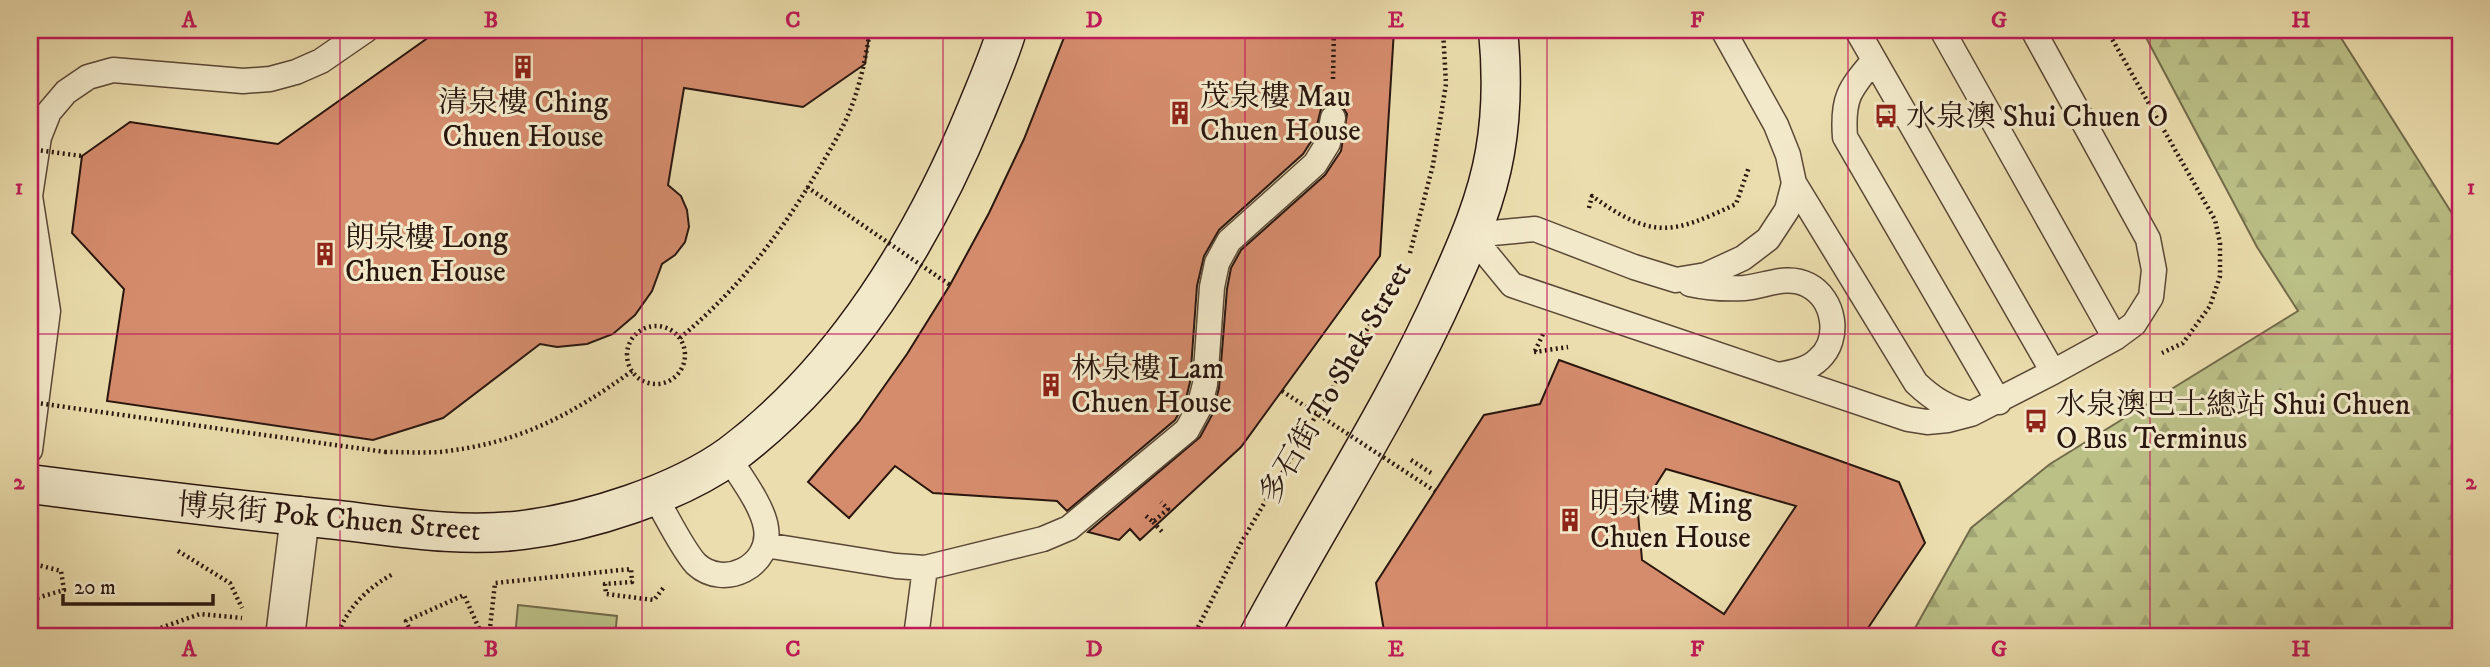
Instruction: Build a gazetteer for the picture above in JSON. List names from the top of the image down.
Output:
{
  "streets": {
    "street": ["多石街 To Shek Street", "博泉街 Pok Chuen Street"]
  },
  "places": {
    "building": [
      "清泉樓 Ching Chuen House",
      "茂泉樓 Mau Chuen House",
      "朗泉樓 Long Chuen House",
      "林泉樓 Lam Chuen House",
      "明泉樓 Ming Chuen House"
    ],
    "bus stop": ["水泉澳 Shui Chuen O", "水泉澳巴士總站 Shui Chuen O Bus Terminus"]
  },
  "scale_bar": "20 m",
  "grid": {
    "columns": [
      "A",
      "B",
      "C",
      "D",
      "E",
      "F",
      "G",
      "H"
    ],
    "rows": ["1", "2"]
  }
}
